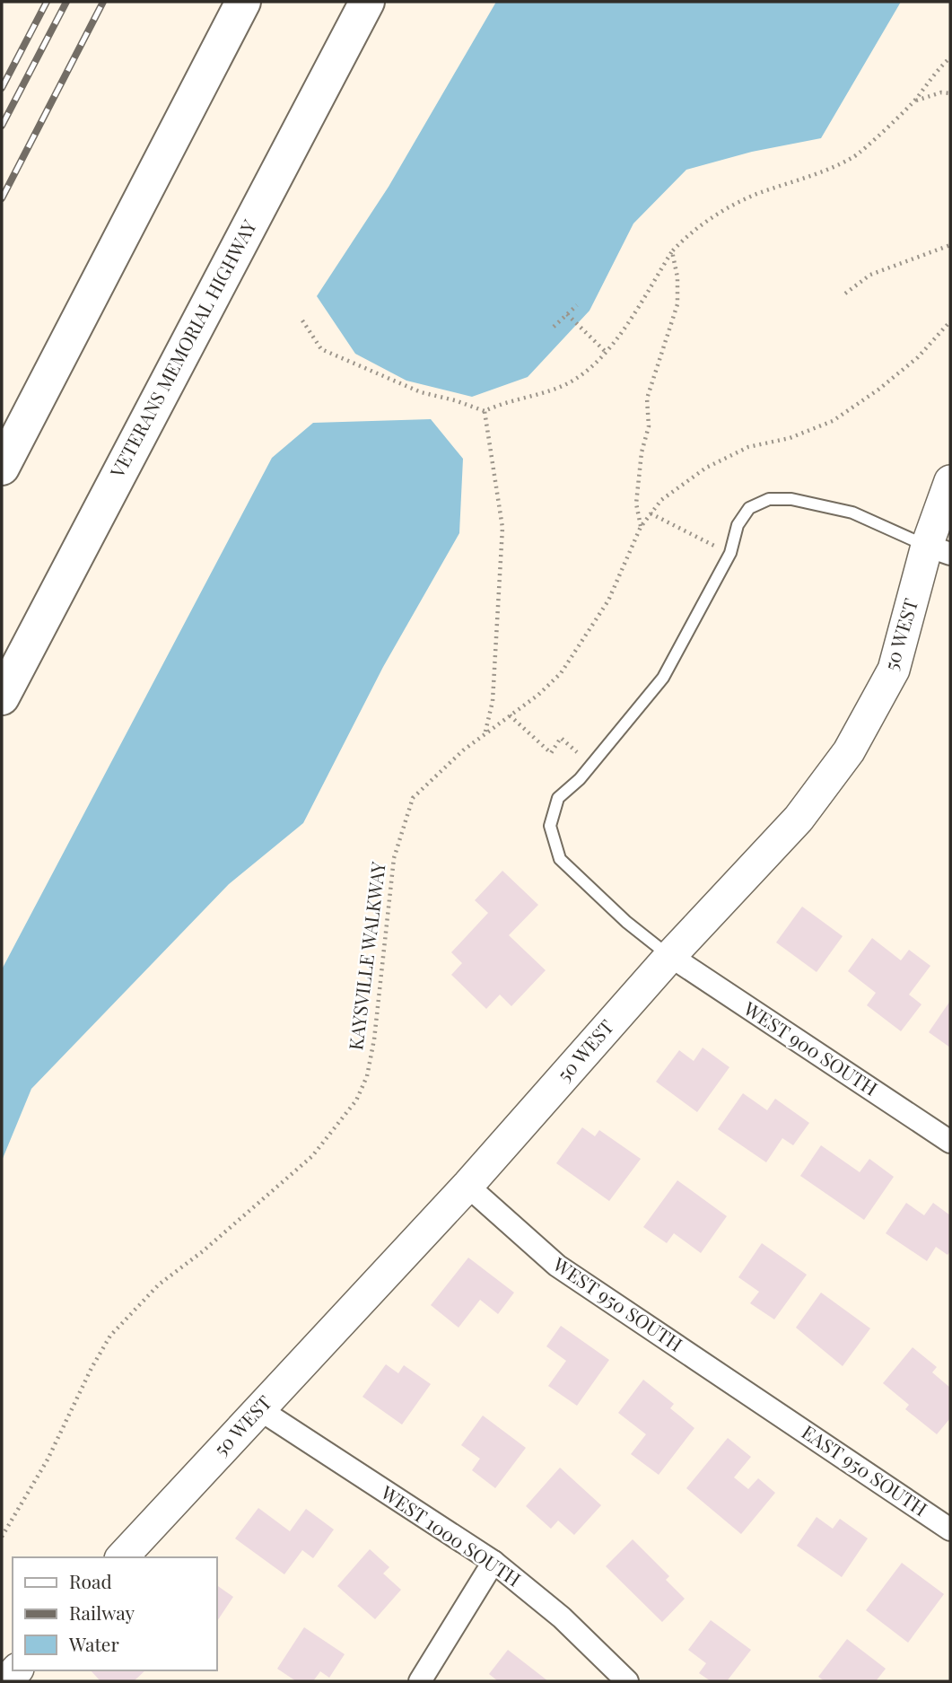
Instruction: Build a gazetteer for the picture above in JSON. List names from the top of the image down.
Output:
{
  "streets": {
    "highway": ["VETERANS MEMORIAL HIGHWAY"],
    "street": [
      "50 WEST",
      "WEST 900 SOUTH",
      "WEST 950 SOUTH",
      "EAST 950 SOUTH",
      "WEST 1000 SOUTH"
    ],
    "path": ["KAYSVILLE WALKWAY"]
  },
  "crossings": [
    ["50 WEST", "WEST 900 SOUTH"],
    ["50 WEST", "WEST 950 SOUTH"],
    ["50 WEST", "WEST 1000 SOUTH"],
    ["WEST 950 SOUTH", "EAST 950 SOUTH"]
  ],
  "legend": ["Road", "Railway", "Water"]
}
